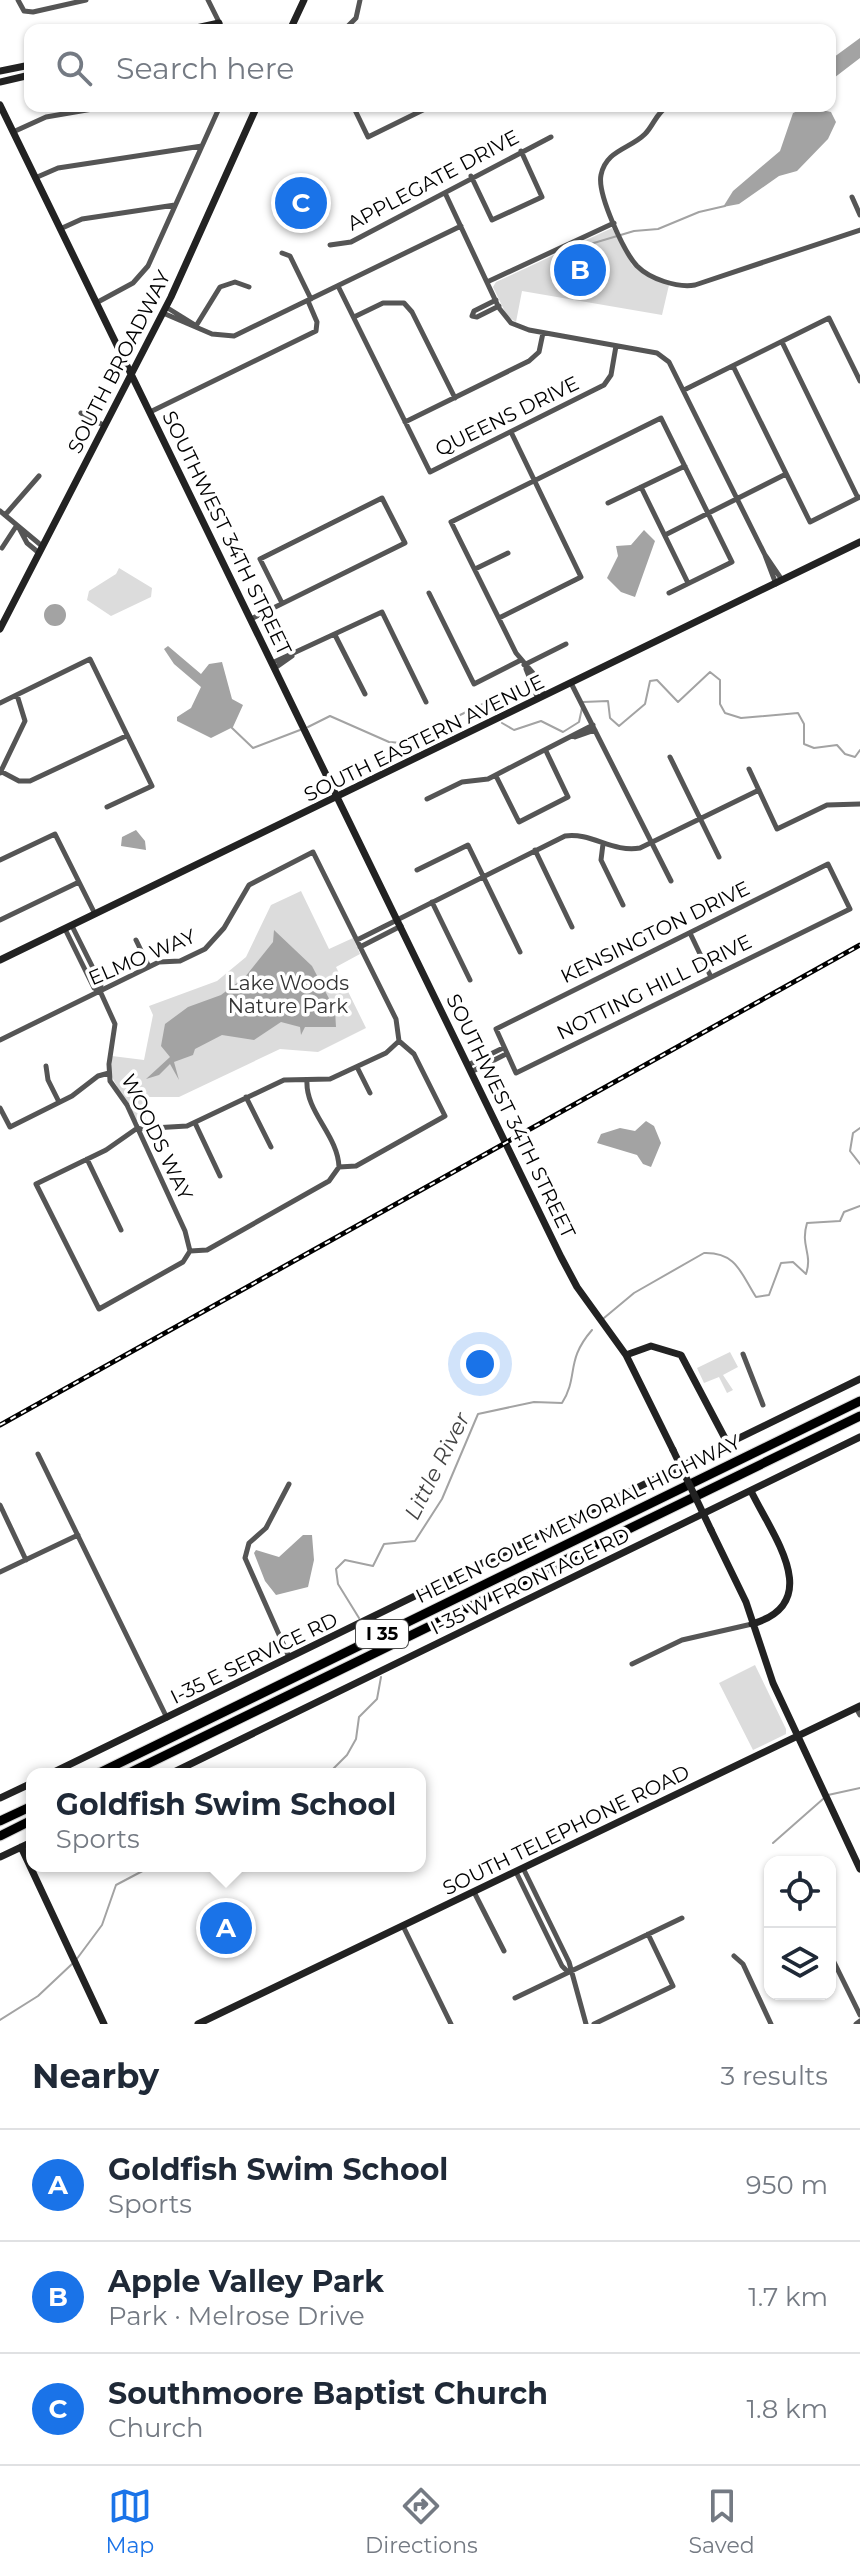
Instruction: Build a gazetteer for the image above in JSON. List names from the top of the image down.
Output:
{
  "streets": {
    "highway": ["HELEN COLE MEMORIAL HIGHWAY", "I 35"],
    "street": [
      "APPLEGATE DRIVE",
      "SOUTH BROADWAY",
      "QUEENS DRIVE",
      "SOUTHWEST 34TH STREET",
      "SOUTH EASTERN AVENUE",
      "KENSINGTON DRIVE",
      "ELMO WAY",
      "NOTTING HILL DRIVE",
      "WOODS WAY",
      "I-35 W FRONTAGE RD",
      "I-35 E SERVICE RD",
      "SOUTH TELEPHONE ROAD"
    ]
  },
  "crossings": [
    ["SOUTH BROADWAY", "SOUTHWEST 34TH STREET"],
    ["SOUTHWEST 34TH STREET", "SOUTH EASTERN AVENUE"],
    ["SOUTHWEST 34TH STREET", "SOUTH TELEPHONE ROAD"],
    ["SOUTH EASTERN AVENUE", "WOODS WAY"],
    ["KENSINGTON DRIVE", "NOTTING HILL DRIVE"],
    ["ELMO WAY", "WOODS WAY"]
  ],
  "water": ["Little River"],
  "parks": ["Lake Woods Nature Park"],
  "page": {
    "search": "Search here",
    "pins": ["C", "B", "A"],
    "popup": ["Goldfish Swim School", "Sports"],
    "heading": ["Nearby", "3 results"],
    "list": [
      {
        "mark": "A",
        "name": "Goldfish Swim School",
        "note": "Sports",
        "value": "950 m"
      },
      {
        "mark": "B",
        "name": "Apple Valley Park",
        "note": "Park · Melrose Drive",
        "value": "1.7 km"
      },
      {
        "mark": "C",
        "name": "Southmoore Baptist Church",
        "note": "Church",
        "value": "1.8 km"
      }
    ],
    "nav": ["Map", "Directions", "Saved"]
  }
}
